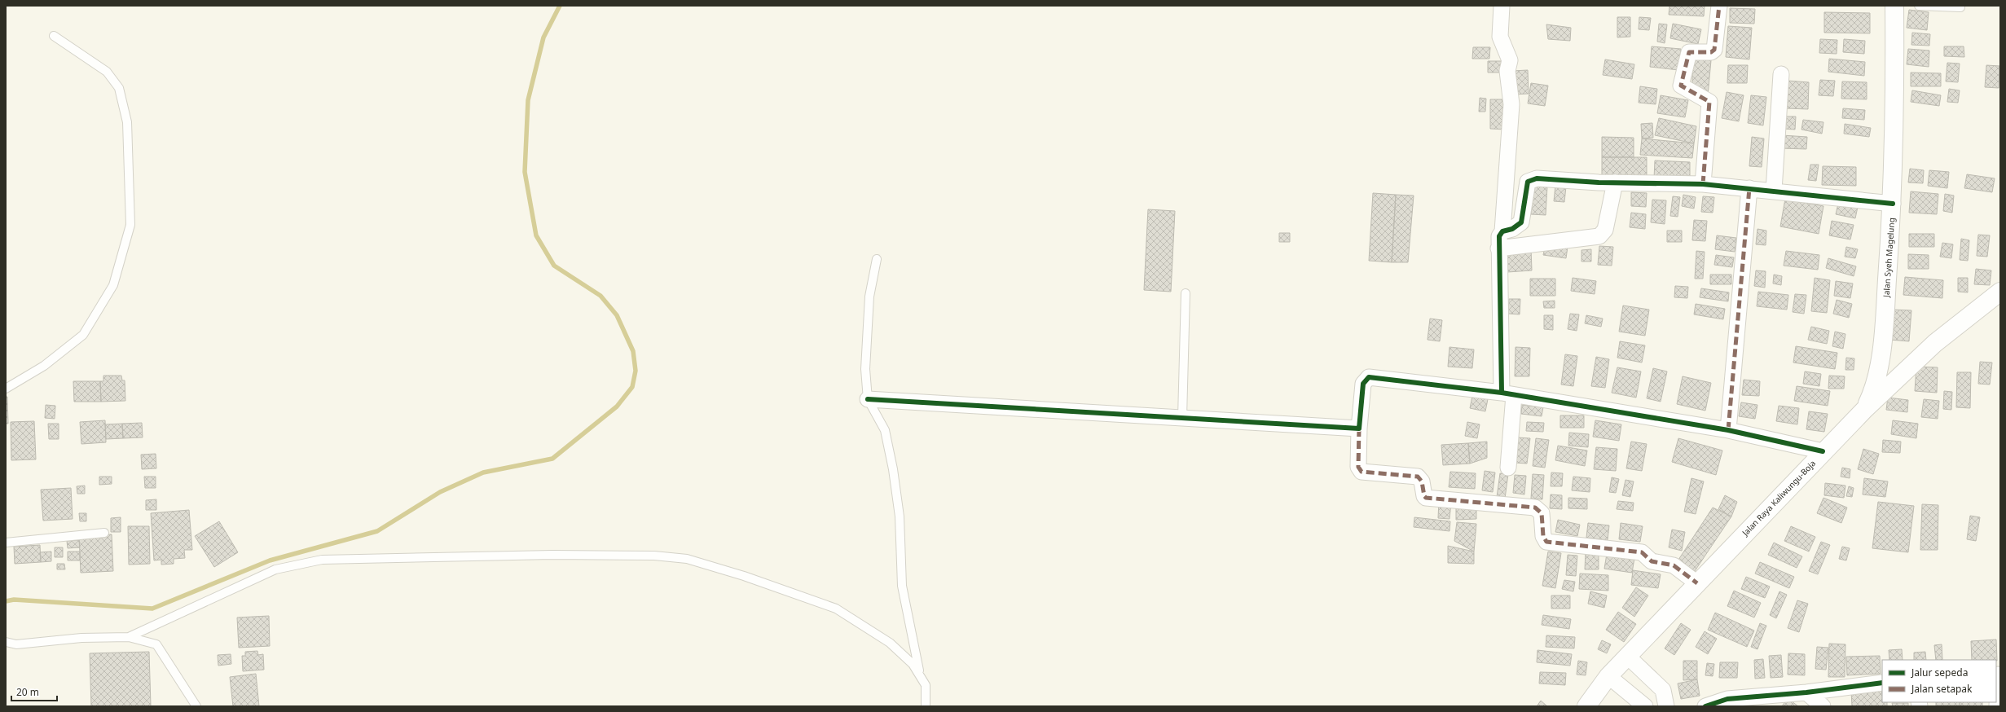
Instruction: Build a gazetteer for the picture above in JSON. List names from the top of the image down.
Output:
{
  "streets": {
    "main road": ["Jalan Syeh Magelung", "Jalan Raya Kaliwungu-Boja"]
  },
  "crossings": [
    ["Jalan Syeh Magelung", "Jalan Raya Kaliwungu-Boja"]
  ],
  "legend": ["Jalur sepeda", "Jalan setapak"],
  "scale_bar": "20 m"
}
